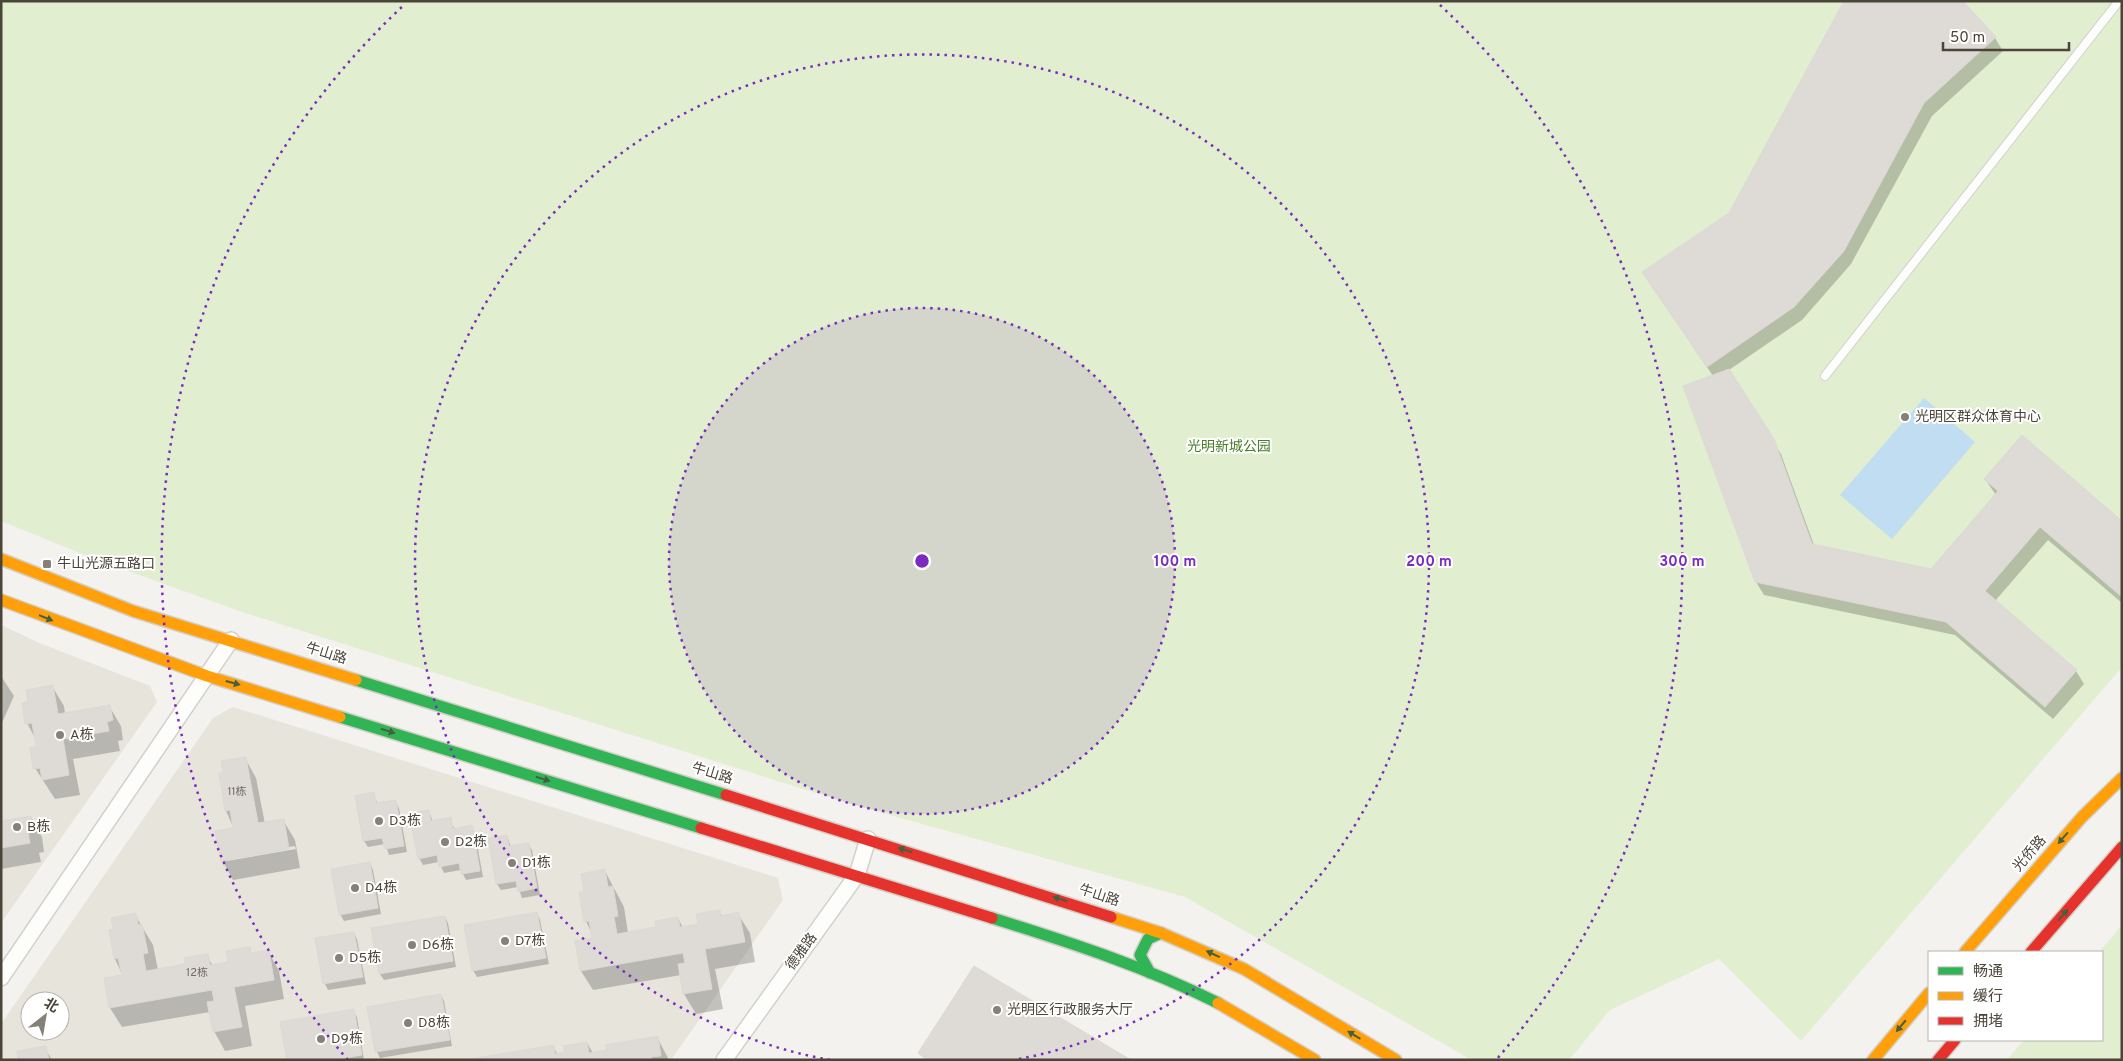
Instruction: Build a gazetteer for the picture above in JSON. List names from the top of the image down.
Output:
{
  "streets": {
    "street": ["牛山路", "光侨路", "德雅路"]
  },
  "crossings": [
    ["牛山路", "德雅路"]
  ],
  "parks": ["光明新城公园"],
  "places": {
    "other": [
      "光明区群众体育中心",
      "A栋",
      "D3栋",
      "B栋",
      "D2栋",
      "D1栋",
      "D4栋",
      "D7栋",
      "D6栋",
      "D5栋",
      "光明区行政服务大厅",
      "D8栋",
      "D9栋"
    ],
    "transit": ["牛山光源五路口"]
  },
  "house_numbers": ["11栋", "12栋"],
  "legend": ["畅通", "缓行", "拥堵"],
  "scale_bar": "50 m",
  "north": "top right",
  "rings": ["100 m", "200 m", "300 m"]
}
